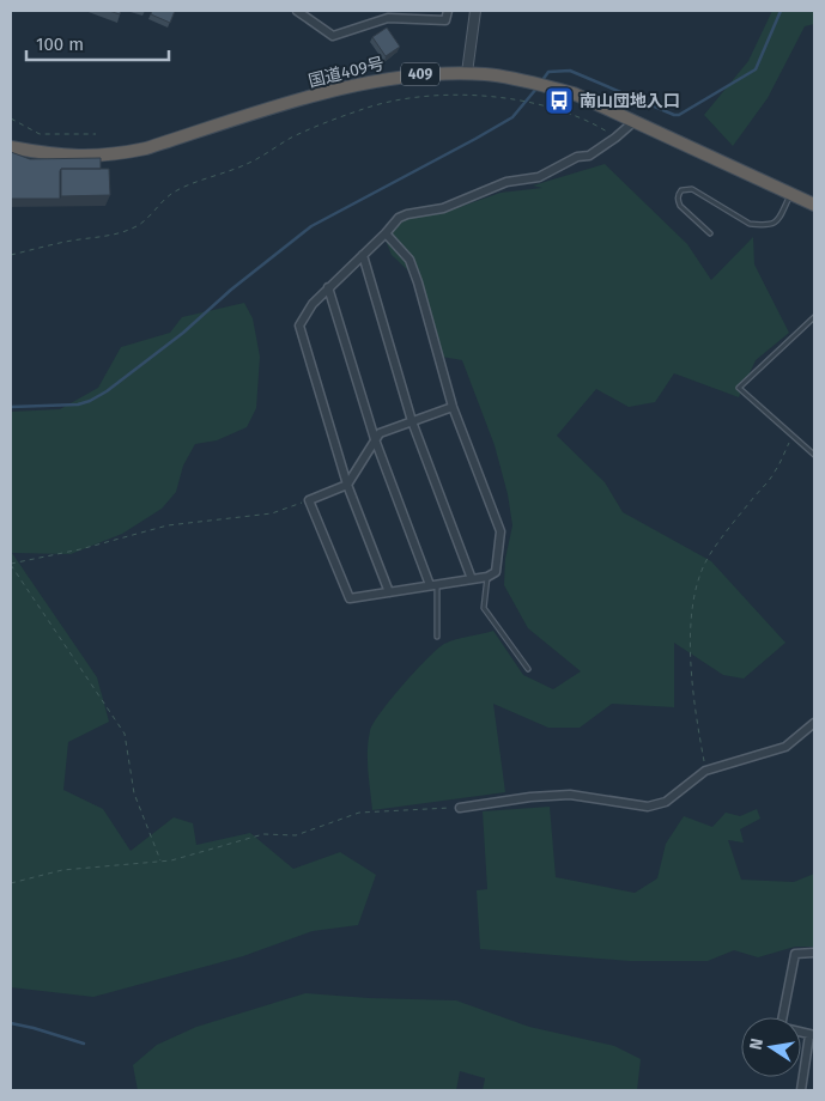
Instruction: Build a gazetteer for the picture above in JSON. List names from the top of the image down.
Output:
{
  "streets": {
    "highway": ["国道409号", "409"]
  },
  "places": {
    "bus stop": ["南山団地入口"]
  },
  "scale_bar": "100 m",
  "north": "left"
}
